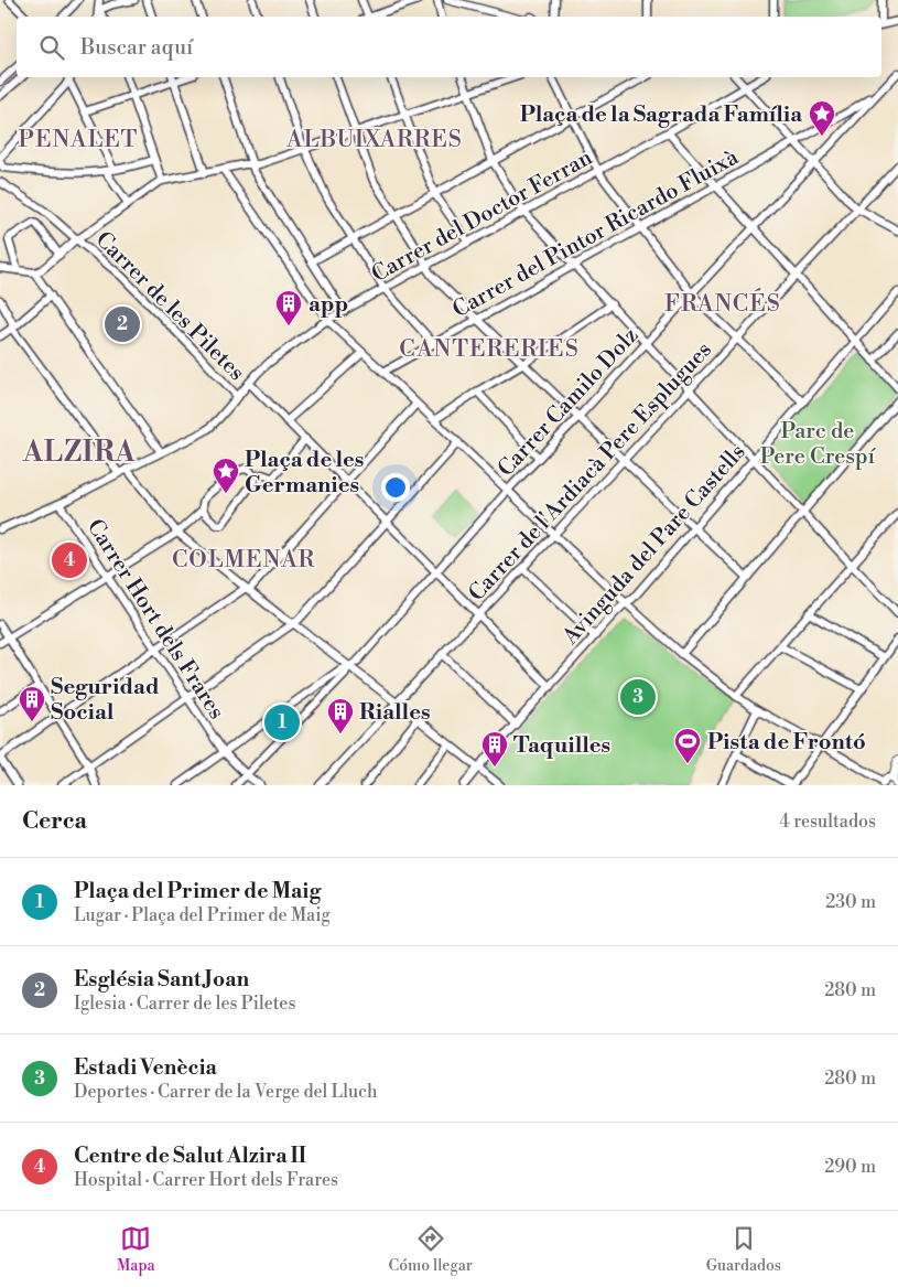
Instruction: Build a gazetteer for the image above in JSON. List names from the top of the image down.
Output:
{
  "streets": {
    "street": [
      "Carrer del Doctor Ferran",
      "Carrer del Pintor Ricardo Fluixà",
      "Carrer de les Piletes",
      "Carrer Camilo Dolz",
      "Carrer de l'Ardiacà Pere Esplugues",
      "Avinguda del Pare Castells",
      "Carrer Hort dels Frares"
    ]
  },
  "crossings": [
    ["Carrer del Doctor Ferran", "Carrer de les Piletes"],
    ["Carrer del Doctor Ferran", "Carrer Hort dels Frares"]
  ],
  "districts": [
    "PENALET",
    "ALBUIXARRES",
    "FRANCÉS",
    "CANTERERIES",
    "ALZIRA",
    "COLMENAR"
  ],
  "parks": ["Parc de Pere Crespí"],
  "places": {
    "place": ["Plaça de la Sagrada Família", "Plaça de les Germanies"],
    "building": [
      "app",
      "Seguridad Social",
      "Rialles",
      "Taquilles"
    ],
    "sports": ["Pista de Frontó"]
  },
  "page": {
    "search": "Buscar aquí",
    "pins": [
      "2",
      "4",
      "3",
      "1"
    ],
    "heading": ["Cerca", "4 resultados"],
    "list": [
      {
        "mark": "1",
        "name": "Plaça del Primer de Maig",
        "note": "Lugar · Plaça del Primer de Maig",
        "value": "230 m"
      },
      {
        "mark": "2",
        "name": "Església Sant Joan",
        "note": "Iglesia · Carrer de les Piletes",
        "value": "280 m"
      },
      {
        "mark": "3",
        "name": "Estadi Venècia",
        "note": "Deportes · Carrer de la Verge del Lluch",
        "value": "280 m"
      },
      {
        "mark": "4",
        "name": "Centre de Salut Alzira II",
        "note": "Hospital · Carrer Hort dels Frares",
        "value": "290 m"
      }
    ],
    "nav": ["Mapa", "Cómo llegar", "Guardados"]
  }
}
